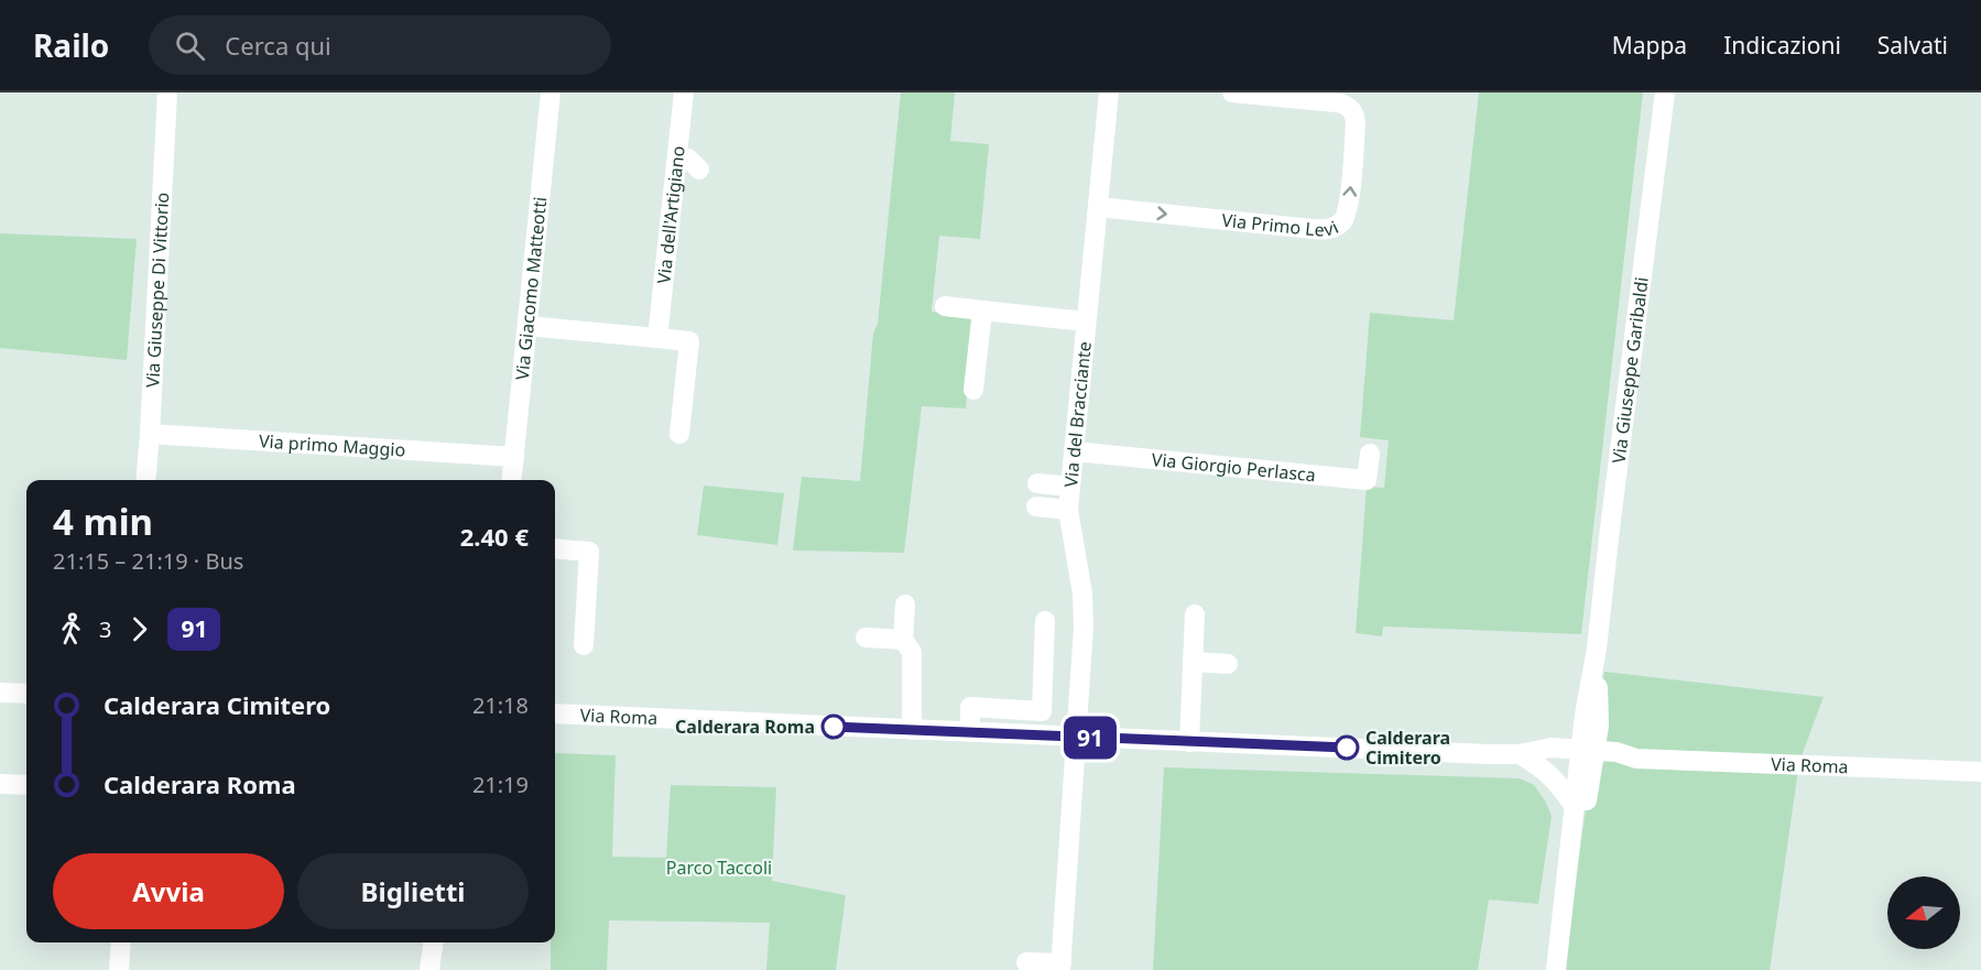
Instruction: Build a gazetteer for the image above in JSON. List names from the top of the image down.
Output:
{
  "streets": {
    "street": [
      "Via dell'Artigiano",
      "Via Primo Levi",
      "Via Giuseppe Di Vittorio",
      "Via Giacomo Matteotti",
      "Via Giuseppe Garibaldi",
      "Via del Bracciante",
      "Via primo Maggio",
      "Via Giorgio Perlasca",
      "Via Roma"
    ]
  },
  "crossings": [
    ["Via Primo Levi", "Via del Bracciante"],
    ["Via Giuseppe Di Vittorio", "Via primo Maggio"],
    ["Via Giacomo Matteotti", "Via primo Maggio"],
    ["Via Giuseppe Garibaldi", "Via Roma"],
    ["Via del Bracciante", "Via Giorgio Perlasca"],
    ["Via del Bracciante", "Via Roma"]
  ],
  "parks": ["Parco Taccoli"],
  "places": ["Calderara Roma", "Calderara Cimitero"],
  "lines": ["bus line 91"],
  "north": "left",
  "page": {
    "header": "Railo",
    "search": "Cerca qui",
    "nav": ["Mappa", "Indicazioni", "Salvati"],
    "on_map": "91",
    "heading": ["4 min", "21:15 – 21:19 · Bus", "2.40 €"],
    "legs": ["3", "91"],
    "list": [
      {
        "name": "Calderara Cimitero",
        "value": "21:18"
      },
      {
        "name": "Calderara Roma",
        "value": "21:19"
      }
    ],
    "buttons": ["Avvia", "Biglietti"]
  }
}
